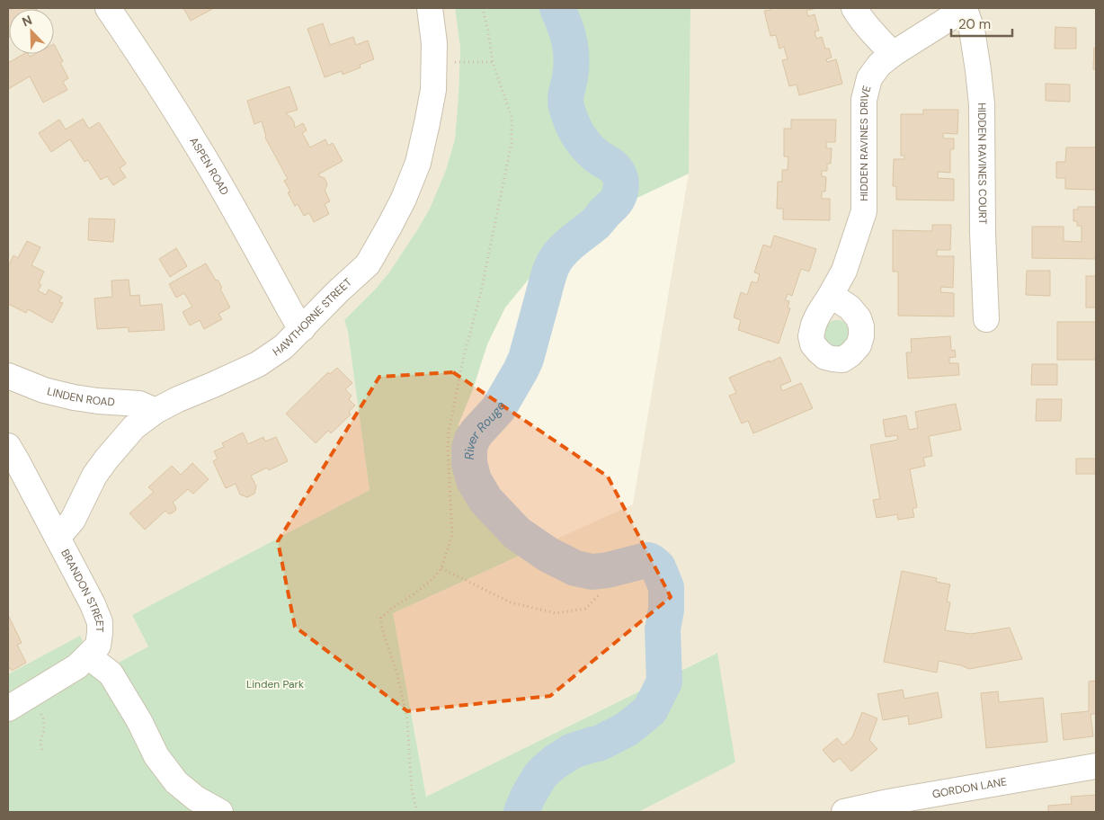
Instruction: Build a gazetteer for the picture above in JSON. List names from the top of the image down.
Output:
{
  "streets": {
    "street": [
      "HIDDEN RAVINES DRIVE",
      "HIDDEN RAVINES COURT",
      "ASPEN ROAD",
      "HAWTHORNE STREET",
      "LINDEN ROAD",
      "BRANDON STREET",
      "GORDON LANE"
    ]
  },
  "crossings": [
    ["HIDDEN RAVINES DRIVE", "HIDDEN RAVINES COURT"],
    ["ASPEN ROAD", "HAWTHORNE STREET"],
    ["HAWTHORNE STREET", "LINDEN ROAD"],
    ["HAWTHORNE STREET", "BRANDON STREET"]
  ],
  "water": ["River Rouge"],
  "parks": ["Linden Park"],
  "scale_bar": "20 m",
  "north": "top left"
}
